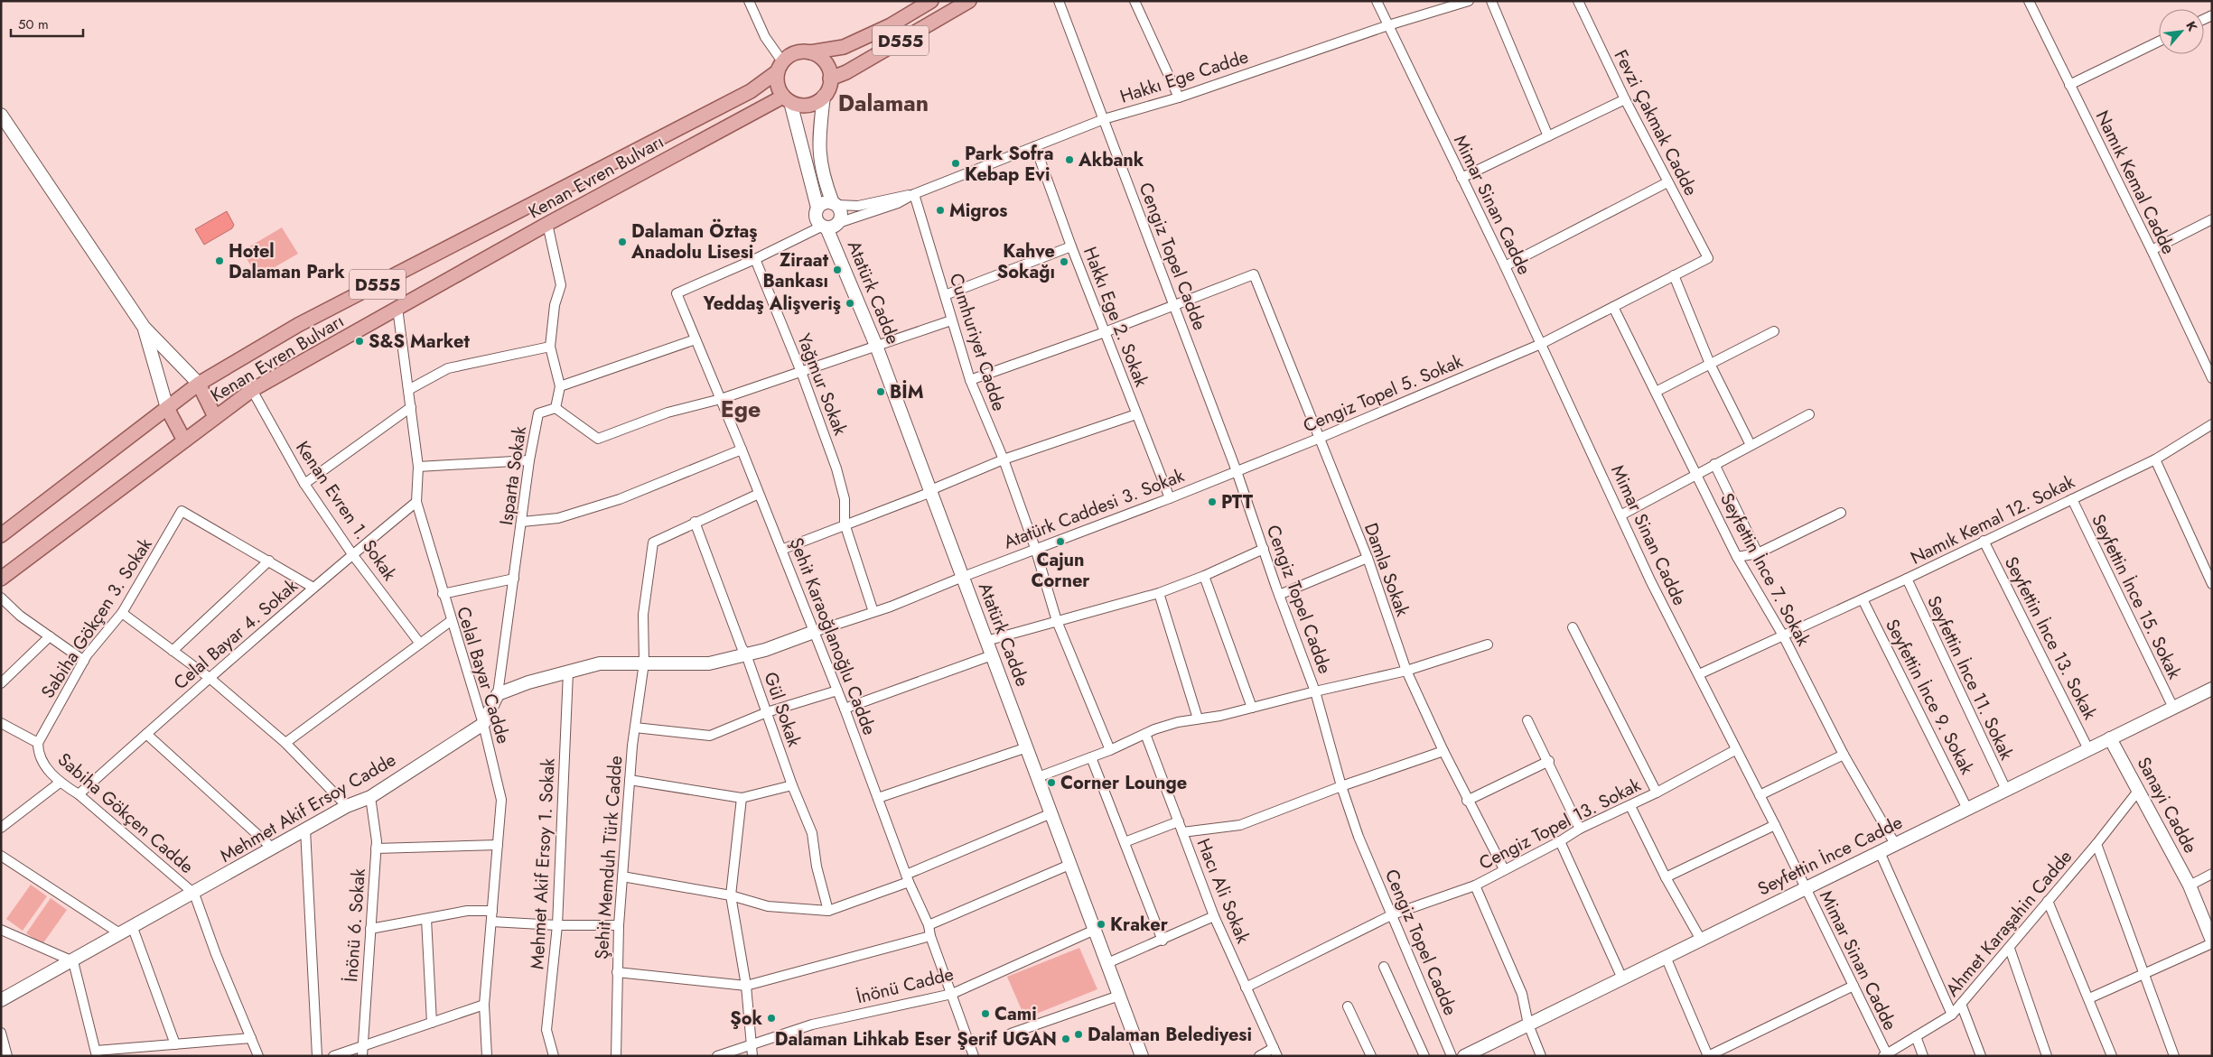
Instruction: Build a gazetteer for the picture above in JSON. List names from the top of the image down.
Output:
{
  "streets": {
    "main road": [
      "D555",
      "Kenan Evren Bulvarı",
      "Atatürk Cadde",
      "Sanayi Cadde",
      "Mehmet Akif Ersoy Cadde",
      "Seyfettin İnce Cadde"
    ],
    "street": [
      "Hakkı Ege Cadde",
      "Fevzi Çakmak Cadde",
      "Namık Kemal Cadde",
      "Mimar Sinan Cadde",
      "Cengiz Topel Cadde",
      "Hakkı Ege 2. Sokak",
      "Cumhuriyet Cadde",
      "Yağmur Sokak",
      "Cengiz Topel 5. Sokak",
      "Isparta Sokak",
      "Atatürk Caddesi 3. Sokak",
      "Kenan Evren 1. Sokak",
      "Namık Kemal 12. Sokak",
      "Damla Sokak",
      "Seyfettin İnce 7. Sokak",
      "Seyfettin İnce 15. Sokak",
      "Sabiha Gökçen 3. Sokak",
      "Celal Bayar 4. Sokak",
      "Şehit Karaoğlanoğlu Cadde",
      "Seyfettin İnce 13. Sokak",
      "Celal Bayar Cadde",
      "Seyfettin İnce 11. Sokak",
      "Seyfettin İnce 9. Sokak",
      "Gül Sokak",
      "Sabiha Gökçen Cadde",
      "Cengiz Topel 13. Sokak",
      "Şehit Memduh Türk Cadde",
      "Mehmet Akif Ersoy 1. Sokak",
      "Hacı Ali Sokak",
      "Ahmet Karaşahin Cadde",
      "İnönü 6. Sokak",
      "İnönü Cadde"
    ]
  },
  "crossings": [
    ["D555", "Kenan Evren Bulvarı"],
    ["Hakkı Ege Cadde", "Mimar Sinan Cadde"],
    ["Hakkı Ege Cadde", "Cengiz Topel Cadde"],
    ["Hakkı Ege Cadde", "Atatürk Cadde"],
    ["Hakkı Ege Cadde", "Hakkı Ege 2. Sokak"],
    ["Hakkı Ege Cadde", "Cumhuriyet Cadde"],
    ["Hakkı Ege Cadde", "Yağmur Sokak"],
    ["Hakkı Ege Cadde", "Şehit Karaoğlanoğlu Cadde"],
    ["Fevzi Çakmak Cadde", "Cengiz Topel 5. Sokak"],
    ["Kenan Evren Bulvarı", "Kenan Evren 1. Sokak"],
    ["Kenan Evren Bulvarı", "Celal Bayar Cadde"],
    ["Mimar Sinan Cadde", "Cengiz Topel 5. Sokak"],
    ["Mimar Sinan Cadde", "Namık Kemal 12. Sokak"],
    ["Mimar Sinan Cadde", "Cengiz Topel 13. Sokak"],
    ["Mimar Sinan Cadde", "Seyfettin İnce Cadde"],
    ["Mimar Sinan Cadde", "Ahmet Karaşahin Cadde"],
    ["Cengiz Topel Cadde", "Cengiz Topel 5. Sokak"],
    ["Cengiz Topel Cadde", "Atatürk Caddesi 3. Sokak"],
    ["Cengiz Topel Cadde", "Damla Sokak"],
    ["Cengiz Topel Cadde", "Cengiz Topel 13. Sokak"],
    ["Atatürk Cadde", "Atatürk Caddesi 3. Sokak"],
    ["Atatürk Cadde", "İnönü Cadde"],
    ["Hakkı Ege 2. Sokak", "Atatürk Caddesi 3. Sokak"],
    ["Cumhuriyet Cadde", "Atatürk Caddesi 3. Sokak"],
    ["Yağmur Sokak", "Atatürk Caddesi 3. Sokak"],
    ["Cengiz Topel 5. Sokak", "Atatürk Caddesi 3. Sokak"],
    ["Cengiz Topel 5. Sokak", "Damla Sokak"],
    ["Cengiz Topel 5. Sokak", "Seyfettin İnce 7. Sokak"],
    ["Isparta Sokak", "Mehmet Akif Ersoy Cadde"],
    ["Atatürk Caddesi 3. Sokak", "Şehit Karaoğlanoğlu Cadde"],
    ["Kenan Evren 1. Sokak", "Celal Bayar 4. Sokak"],
    ["Namık Kemal 12. Sokak", "Seyfettin İnce 7. Sokak"],
    ["Namık Kemal 12. Sokak", "Seyfettin İnce 15. Sokak"],
    ["Namık Kemal 12. Sokak", "Seyfettin İnce 13. Sokak"],
    ["Namık Kemal 12. Sokak", "Seyfettin İnce 11. Sokak"],
    ["Namık Kemal 12. Sokak", "Seyfettin İnce 9. Sokak"],
    ["Damla Sokak", "Cengiz Topel 13. Sokak"],
    ["Seyfettin İnce 7. Sokak", "Seyfettin İnce Cadde"],
    ["Seyfettin İnce 15. Sokak", "Seyfettin İnce Cadde"],
    ["Sabiha Gökçen 3. Sokak", "Sabiha Gökçen Cadde"],
    ["Celal Bayar 4. Sokak", "Celal Bayar Cadde"],
    ["Celal Bayar 4. Sokak", "Sabiha Gökçen Cadde"],
    ["Şehit Karaoğlanoğlu Cadde", "İnönü Cadde"],
    ["Seyfettin İnce 13. Sokak", "Seyfettin İnce Cadde"],
    ["Celal Bayar Cadde", "Mehmet Akif Ersoy Cadde"],
    ["Seyfettin İnce 11. Sokak", "Seyfettin İnce Cadde"],
    ["Seyfettin İnce 9. Sokak", "Seyfettin İnce Cadde"],
    ["Gül Sokak", "Şehit Memduh Türk Cadde"],
    ["Sanayi Cadde", "Seyfettin İnce Cadde"],
    ["Sanayi Cadde", "Ahmet Karaşahin Cadde"],
    ["Mehmet Akif Ersoy Cadde", "Sabiha Gökçen Cadde"],
    ["Mehmet Akif Ersoy Cadde", "İnönü 6. Sokak"],
    ["Cengiz Topel 13. Sokak", "Hacı Ali Sokak"]
  ],
  "districts": ["Dalaman", "Ege"],
  "places": [
    "Akbank",
    "Park Sofra Kebap Evi",
    "Migros",
    "Dalaman Öztaş Anadolu Lisesi",
    "Hotel Dalaman Park",
    "Kahve Sokağı",
    "Ziraat Bankası",
    "Yeddaş Alişveriş",
    "S&S Market",
    "BİM",
    "PTT",
    "Cajun Corner",
    "Corner Lounge",
    "Kraker",
    "Cami",
    "Şok",
    "Dalaman Belediyesi",
    "Dalaman Lihkab Eser Şerif UGAN"
  ],
  "scale_bar": "50 m",
  "north": "top right"
}
